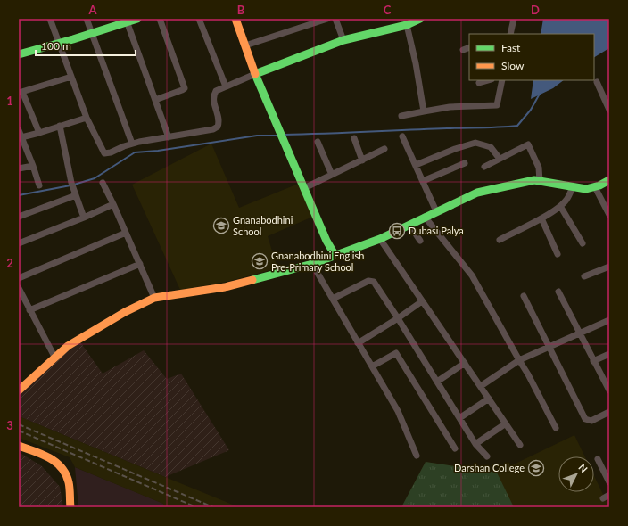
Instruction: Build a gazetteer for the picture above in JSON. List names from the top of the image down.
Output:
{
  "places": {
    "school or university": ["Gnanabodhini School", "Gnanabodhini English Pre-Primary School", "Darshan College"],
    "bus stop": ["Dubasi Palya"]
  },
  "legend": ["Fast", "Slow"],
  "scale_bar": "100 m",
  "north": "top right",
  "grid": {
    "columns": [
      "A",
      "B",
      "C",
      "D"
    ],
    "rows": ["1", "2", "3"]
  }
}
